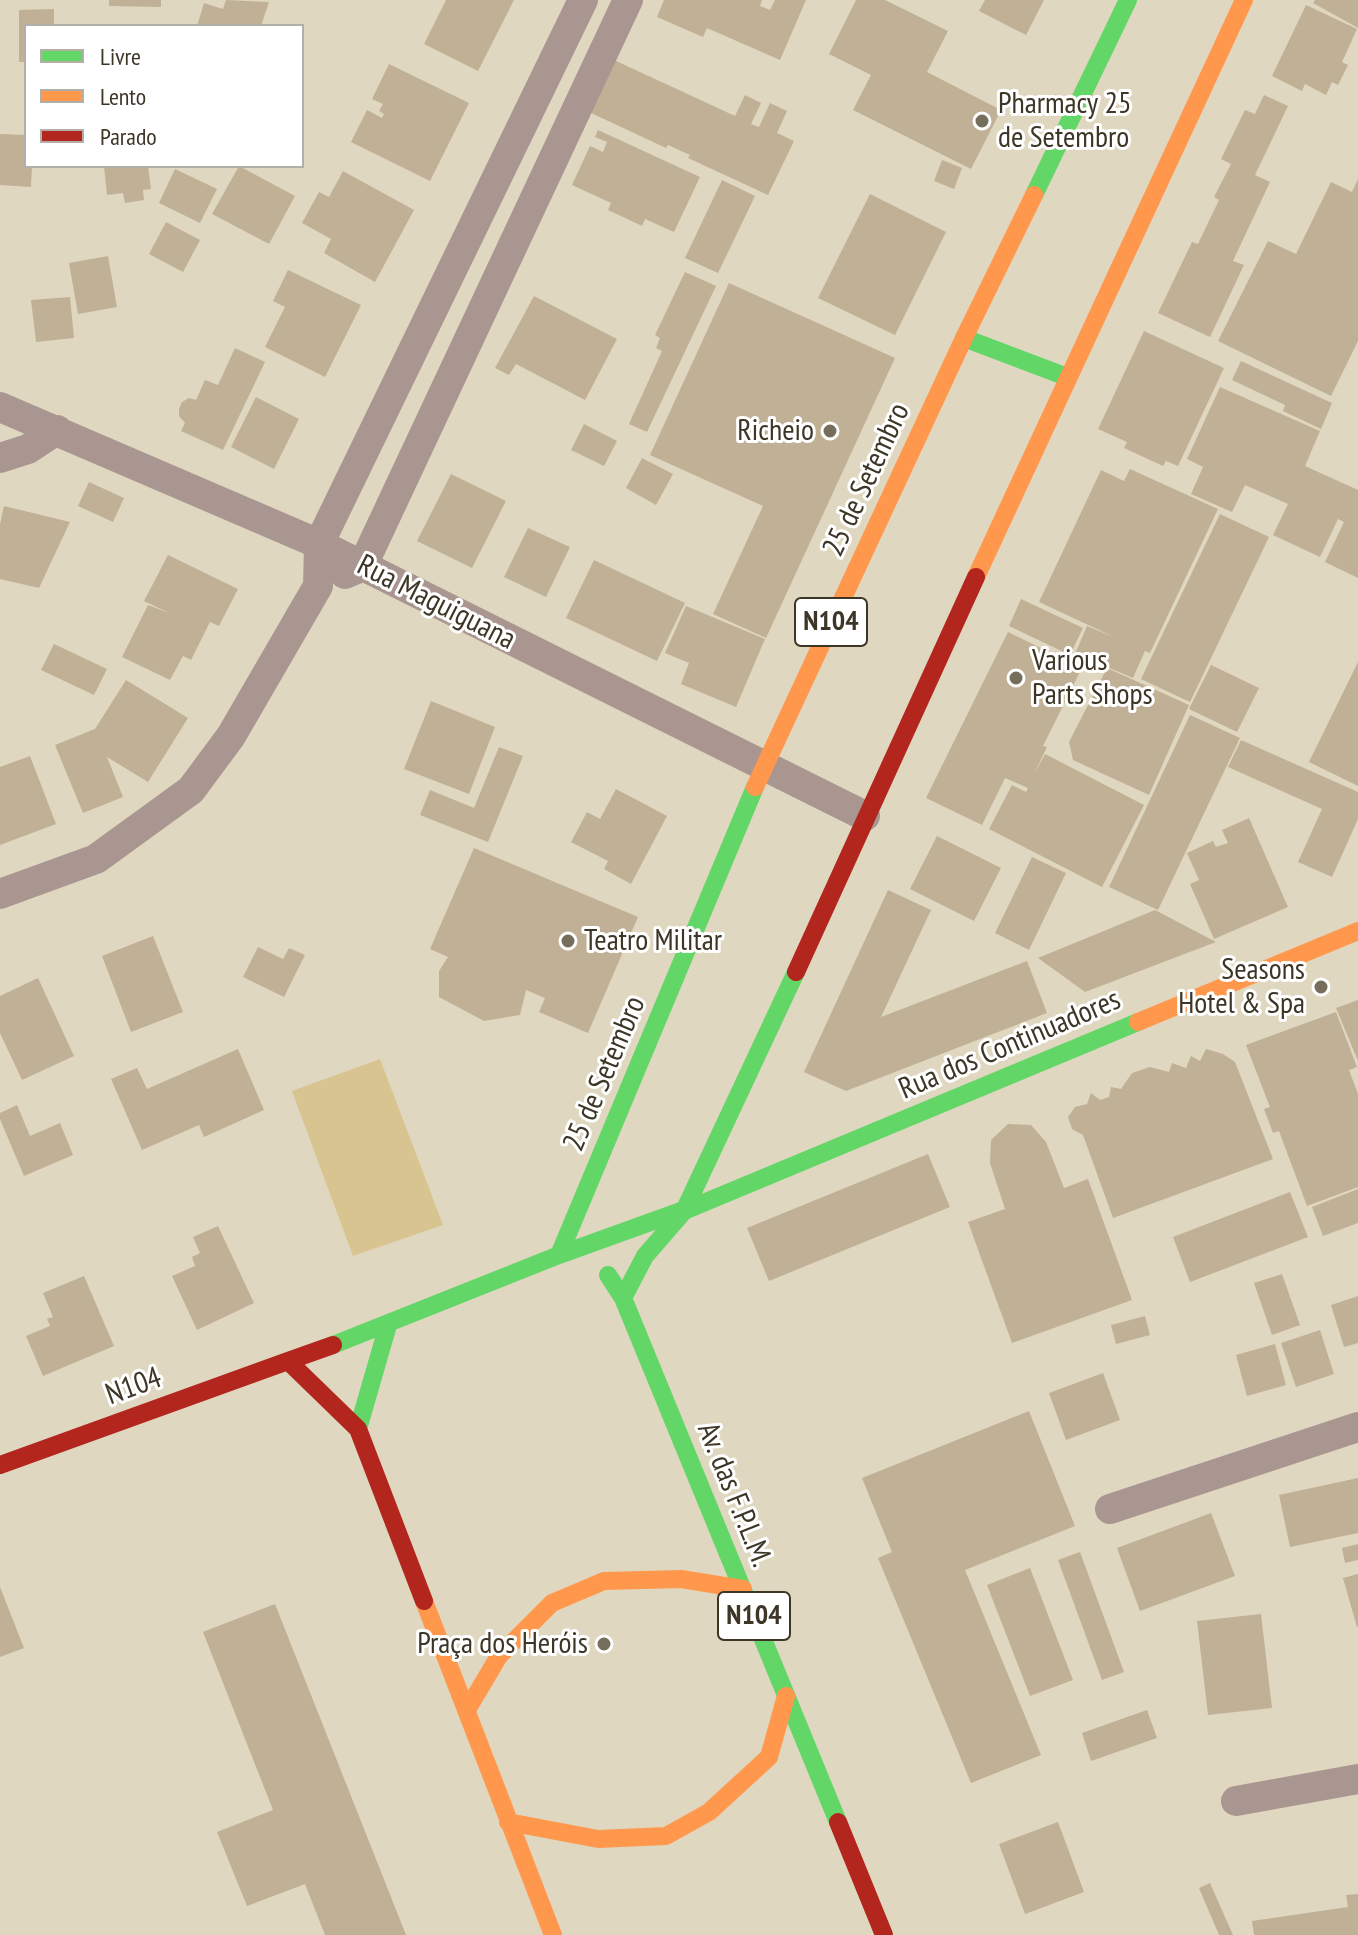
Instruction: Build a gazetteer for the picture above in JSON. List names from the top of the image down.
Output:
{
  "streets": {
    "main road": [
      "25 de Setembro",
      "N104",
      "Rua dos Continuadores",
      "Av. das F.P.L.M."
    ],
    "street": ["Rua Maguiguana"]
  },
  "crossings": [
    ["25 de Setembro", "Rua Maguiguana"],
    ["25 de Setembro", "N104"],
    ["N104", "Rua dos Continuadores"],
    ["N104", "Av. das F.P.L.M."]
  ],
  "places": [
    "Pharmacy 25 de Setembro",
    "Richeio",
    "Various Parts Shops",
    "Teatro Militar",
    "Seasons Hotel & Spa",
    "Praça dos Heróis"
  ],
  "legend": ["Livre", "Lento", "Parado"]
}
